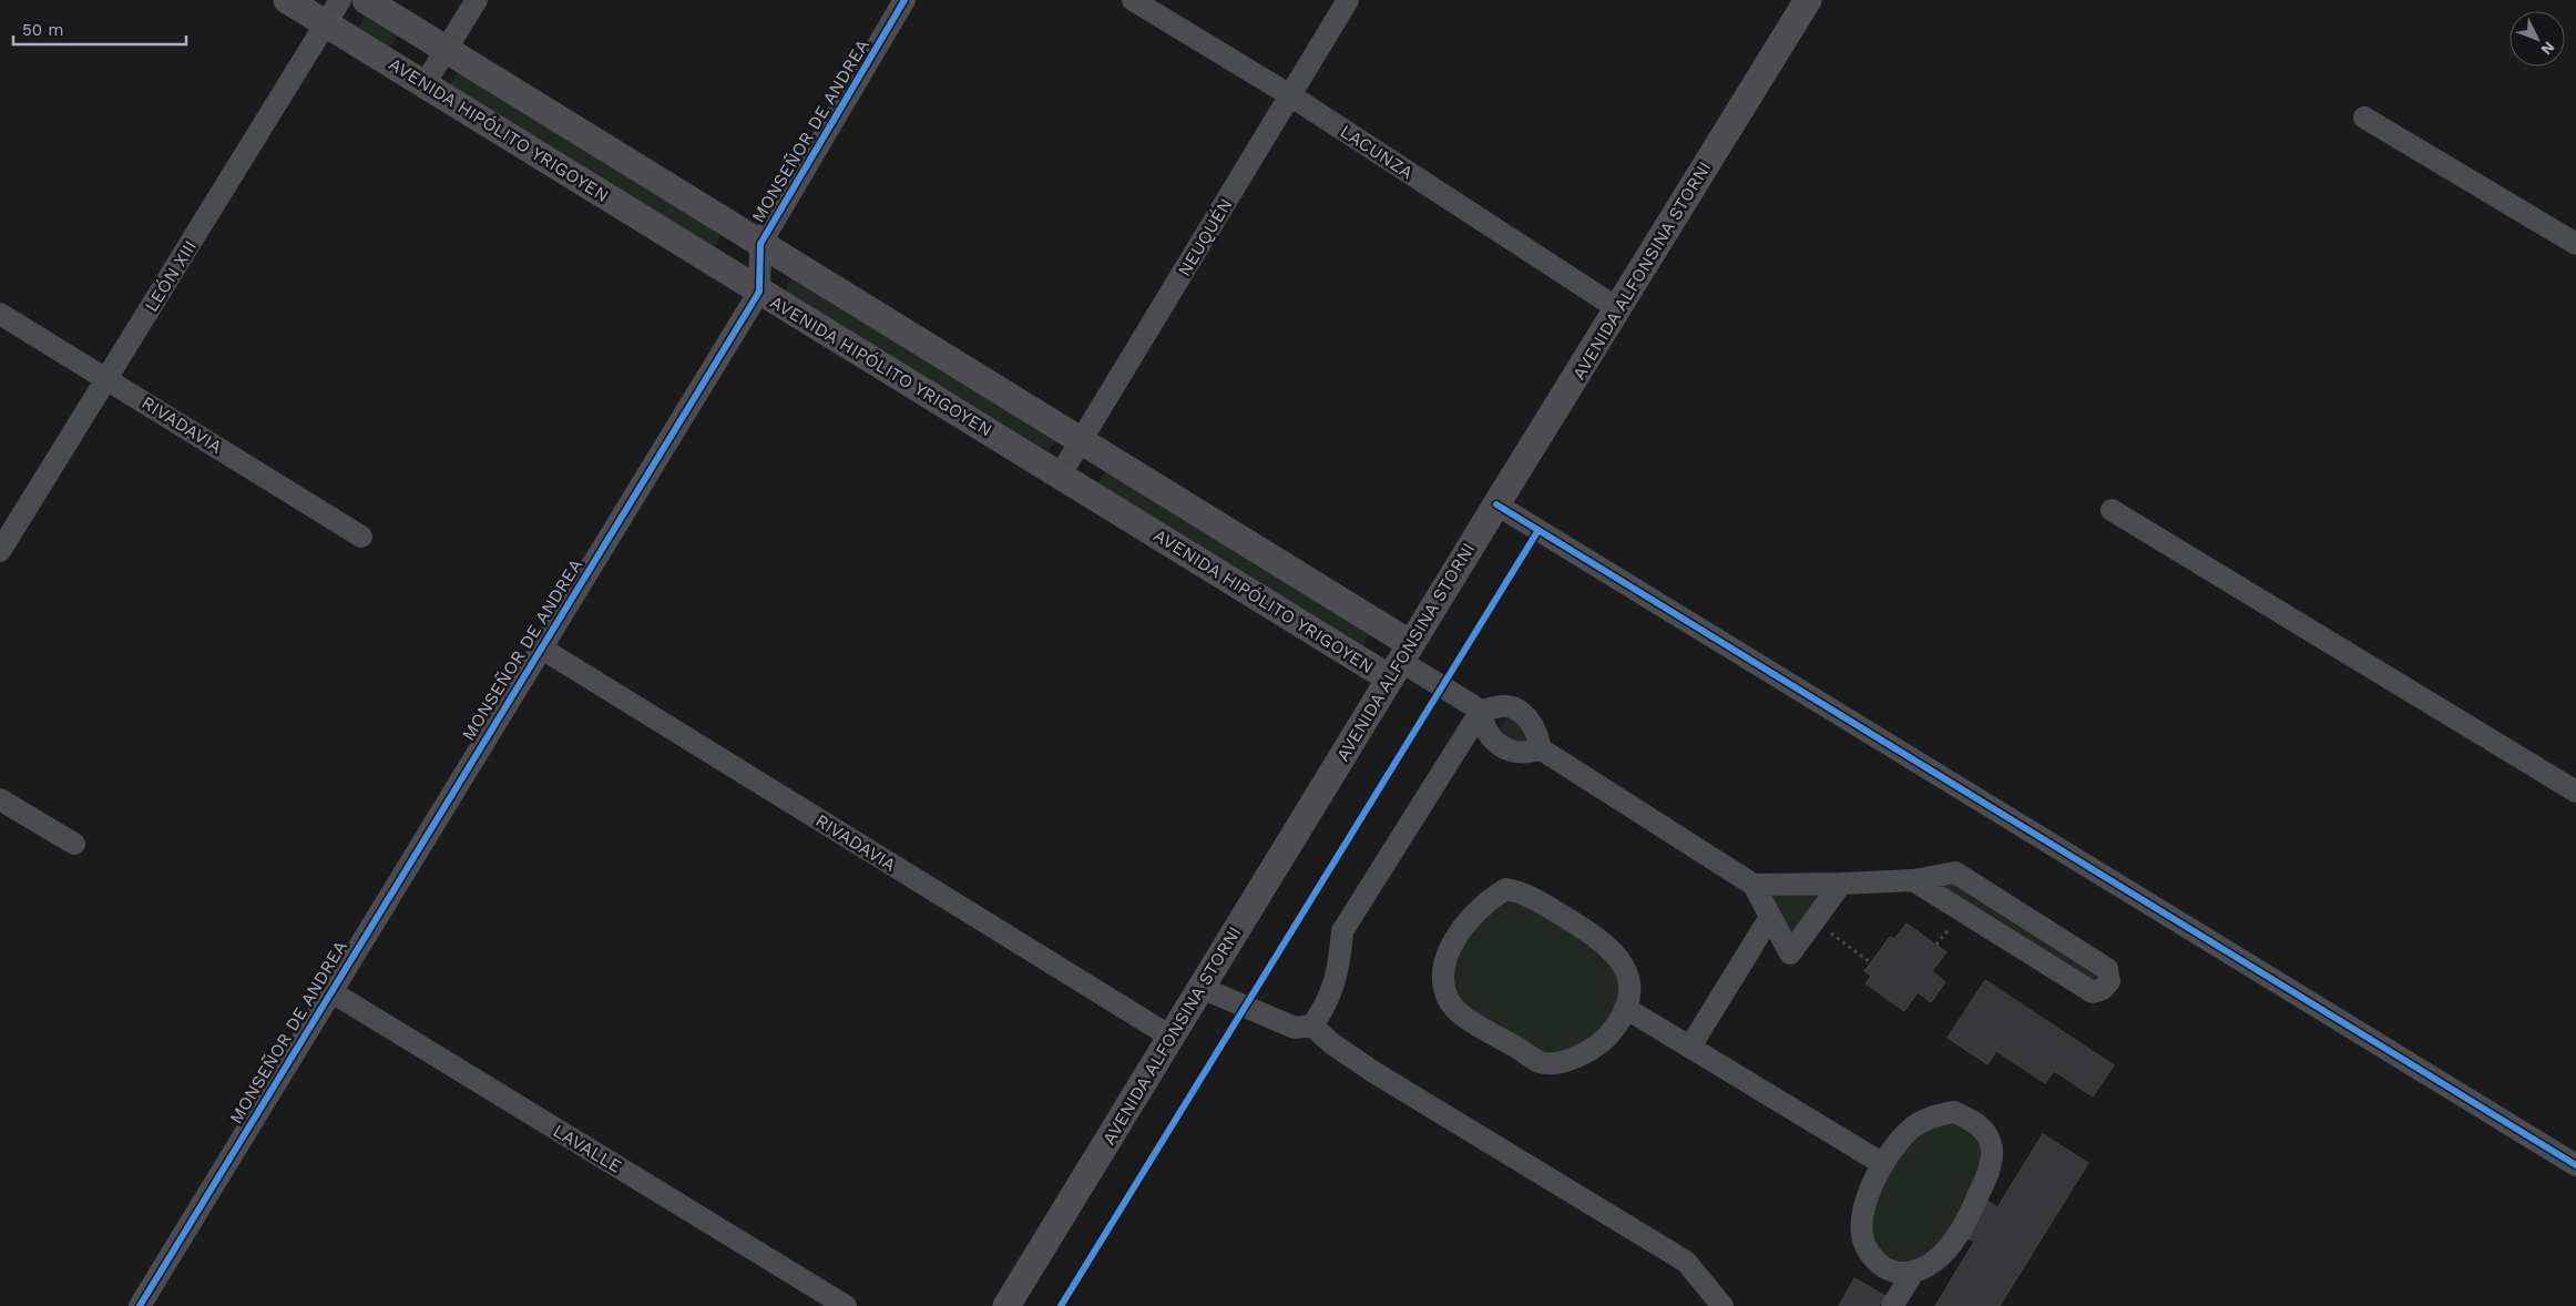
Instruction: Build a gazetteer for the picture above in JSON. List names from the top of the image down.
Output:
{
  "streets": {
    "main road": ["AVENIDA HIPÓLITO YRIGOYEN", "AVENIDA ALFONSINA STORNI"],
    "street": [
      "MONSEÑOR DE ANDREA",
      "LACUNZA",
      "NEUQUÉN",
      "LEÓN XIII",
      "RIVADAVIA",
      "LAVALLE"
    ]
  },
  "crossings": [
    ["AVENIDA HIPÓLITO YRIGOYEN", "MONSEÑOR DE ANDREA"],
    ["AVENIDA HIPÓLITO YRIGOYEN", "NEUQUÉN"],
    ["AVENIDA HIPÓLITO YRIGOYEN", "AVENIDA ALFONSINA STORNI"],
    ["AVENIDA HIPÓLITO YRIGOYEN", "LEÓN XIII"],
    ["MONSEÑOR DE ANDREA", "RIVADAVIA"],
    ["MONSEÑOR DE ANDREA", "LAVALLE"],
    ["LACUNZA", "NEUQUÉN"],
    ["LACUNZA", "AVENIDA ALFONSINA STORNI"],
    ["AVENIDA ALFONSINA STORNI", "RIVADAVIA"],
    ["LEÓN XIII", "RIVADAVIA"]
  ],
  "scale_bar": "50 m",
  "north": "bottom right"
}
